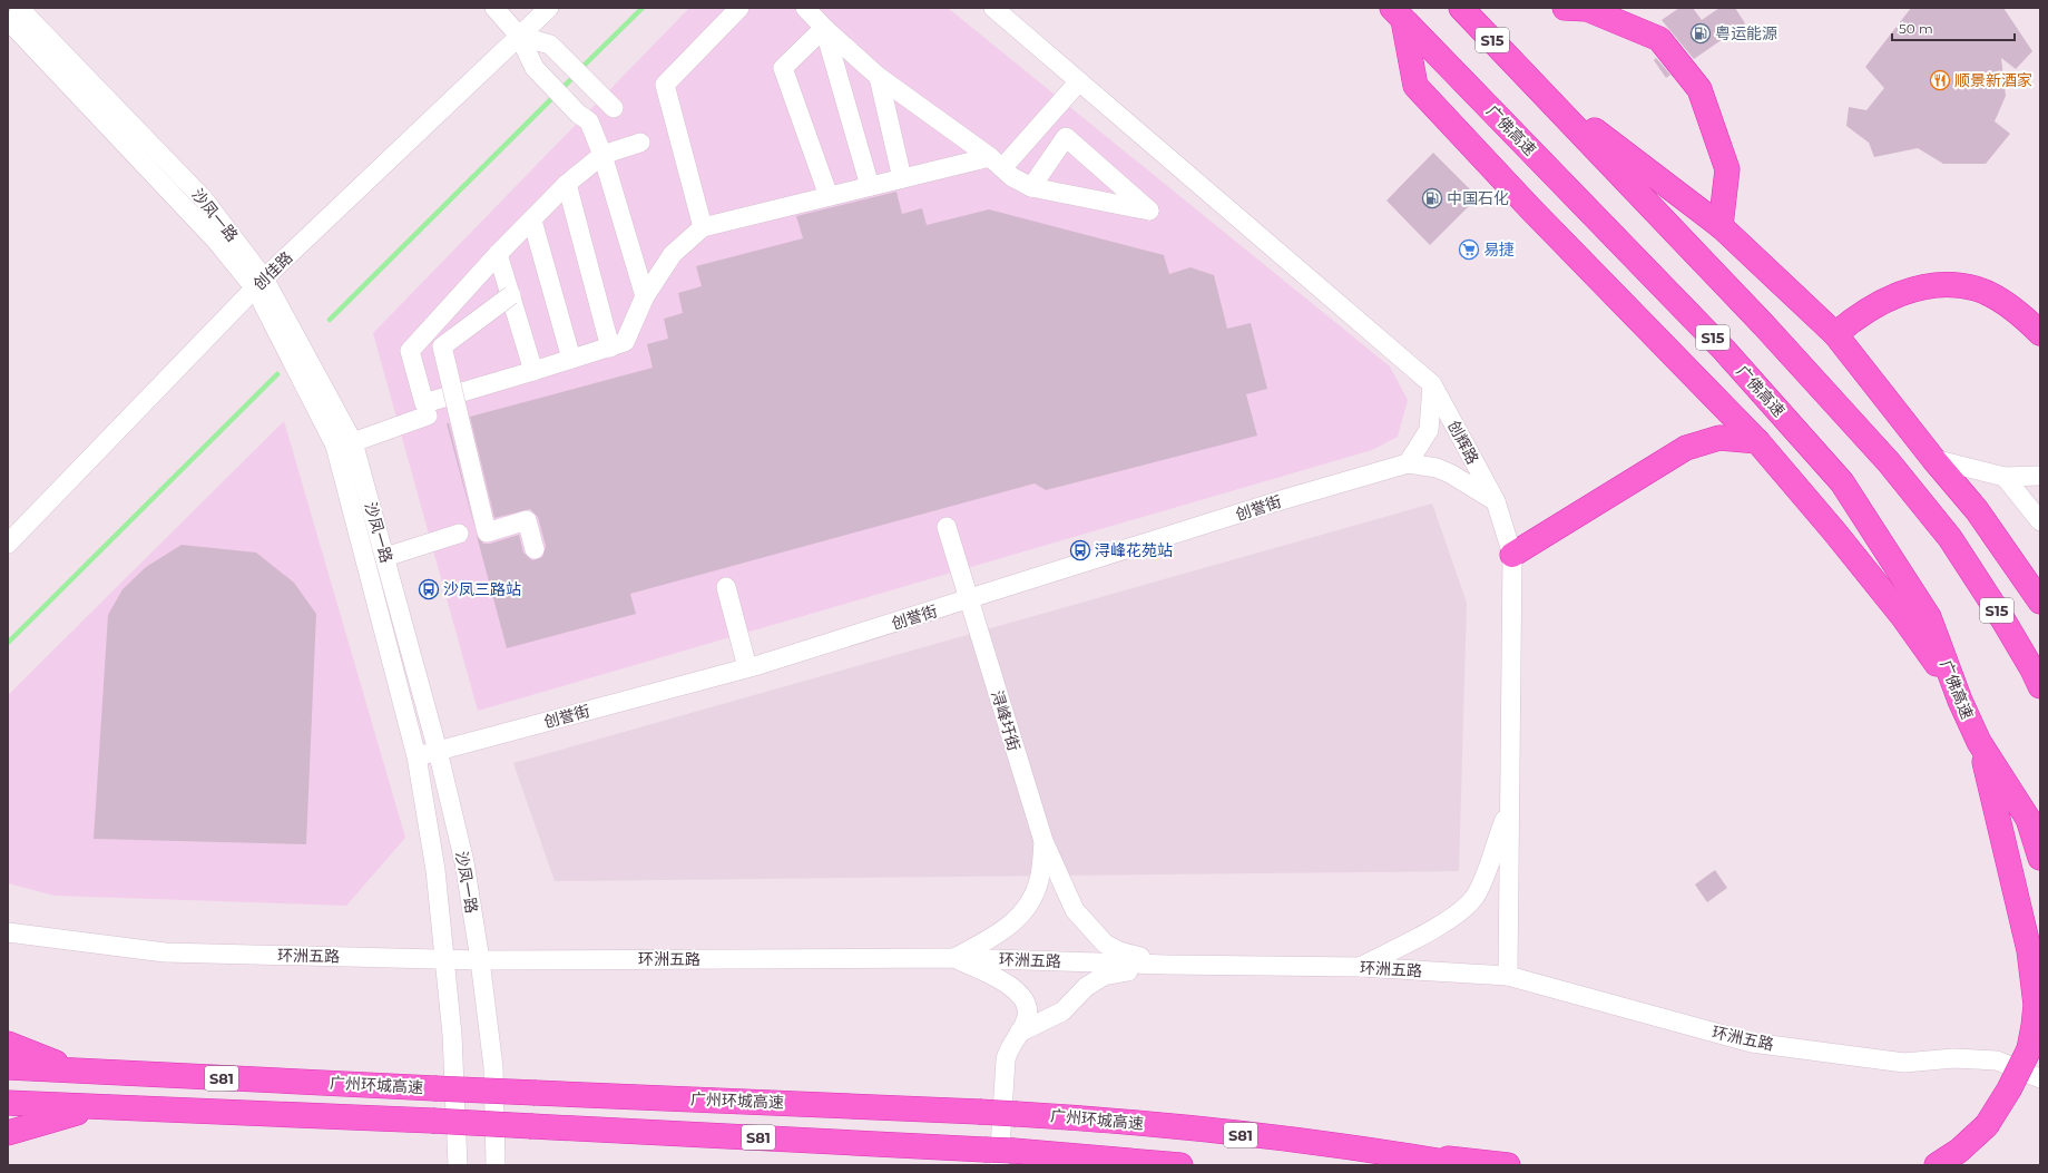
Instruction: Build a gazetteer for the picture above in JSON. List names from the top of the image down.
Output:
{
  "streets": {
    "highway": [
      "S15",
      "广佛高速",
      "S81",
      "广州环城高速"
    ],
    "street": [
      "沙凤一路",
      "创佳路",
      "创辉路",
      "创誉街",
      "浔峰圩街",
      "环洲五路"
    ]
  },
  "crossings": [
    ["沙凤一路", "创佳路"],
    ["沙凤一路", "创誉街"],
    ["沙凤一路", "环洲五路"],
    ["创辉路", "环洲五路"],
    ["创誉街", "浔峰圩街"],
    ["浔峰圩街", "环洲五路"]
  ],
  "places": {
    "fuel station": ["粤运能源", "中国石化"],
    "restaurant": ["顺景新酒家"],
    "supermarket": ["易捷"],
    "bus stop": ["浔峰花苑站", "沙凤三路站"]
  },
  "scale_bar": "50 m"
}
